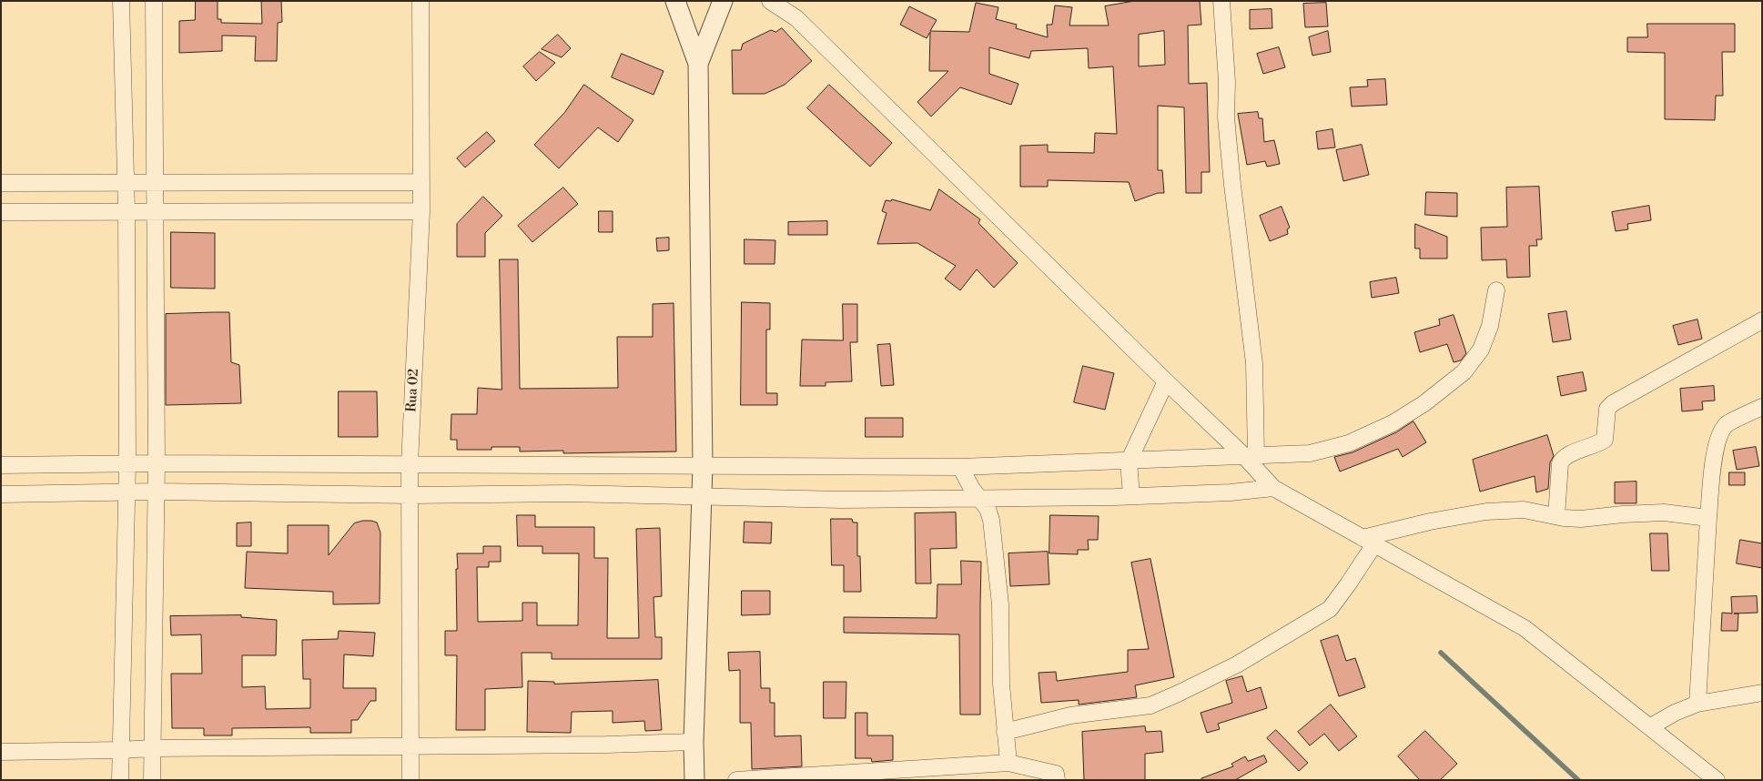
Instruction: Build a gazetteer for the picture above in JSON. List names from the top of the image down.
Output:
{
  "streets": {
    "street": ["Rua 02"]
  }
}
